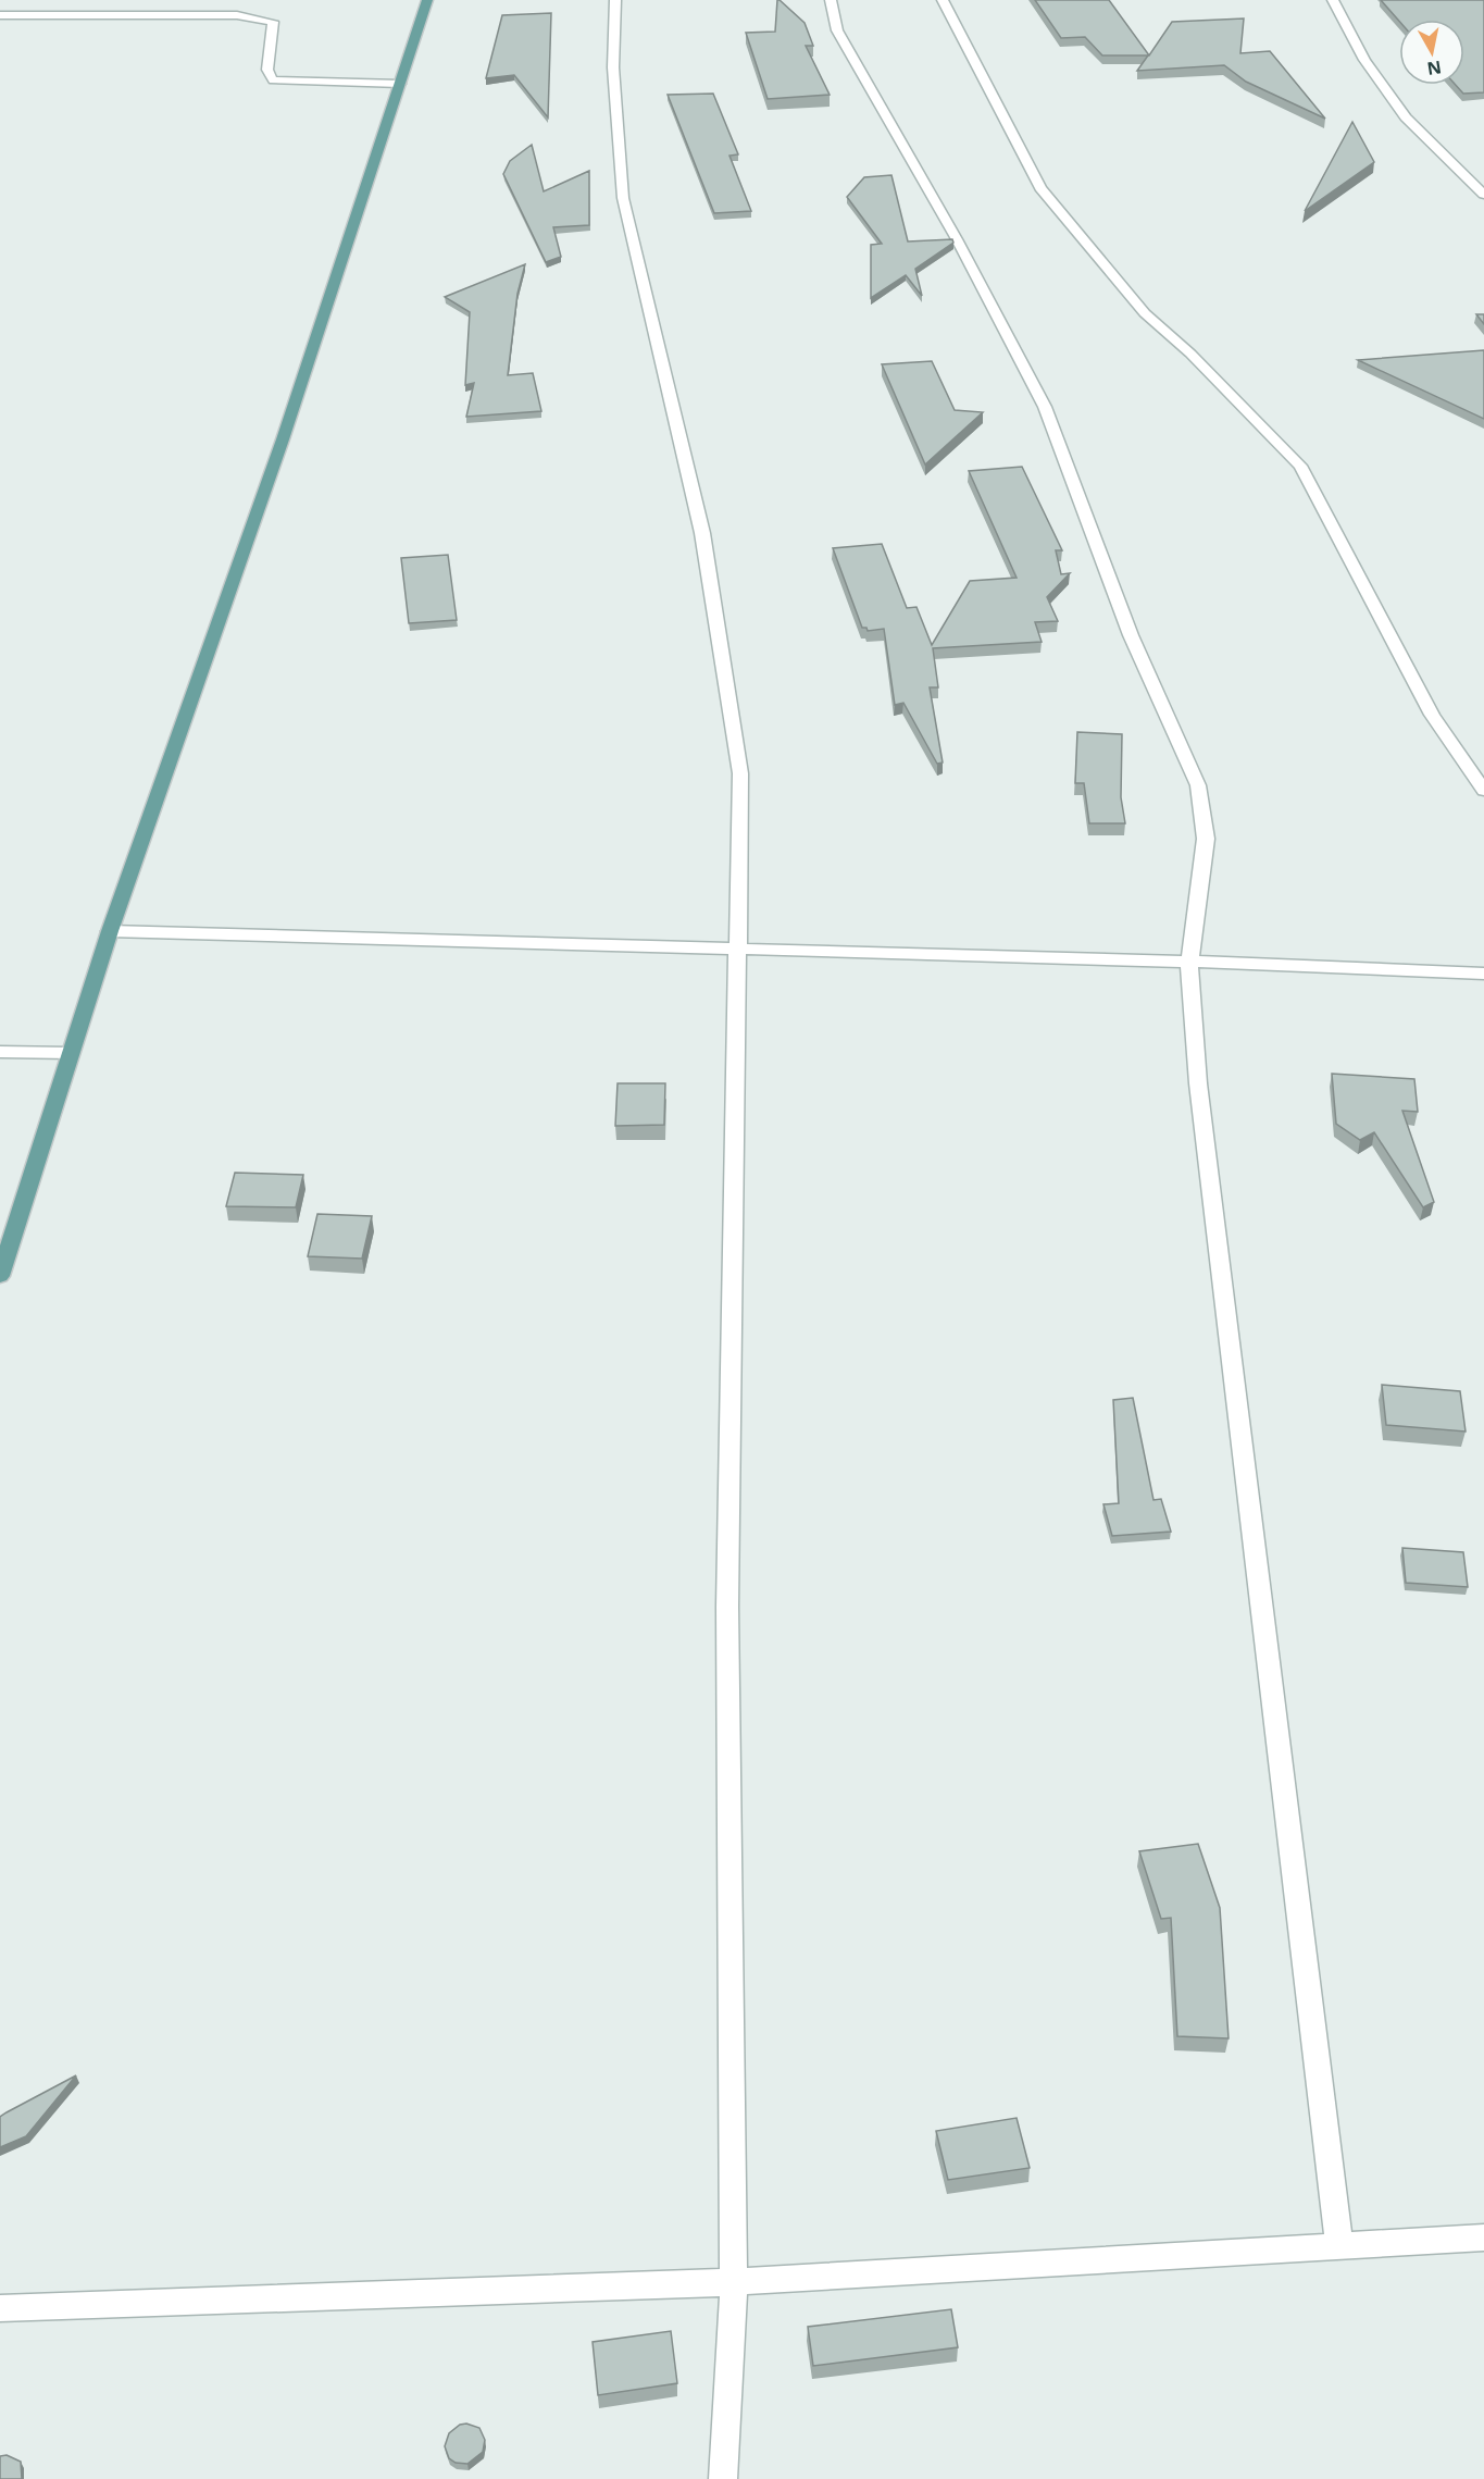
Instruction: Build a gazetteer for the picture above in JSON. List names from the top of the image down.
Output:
{
  "north": "bottom"
}
